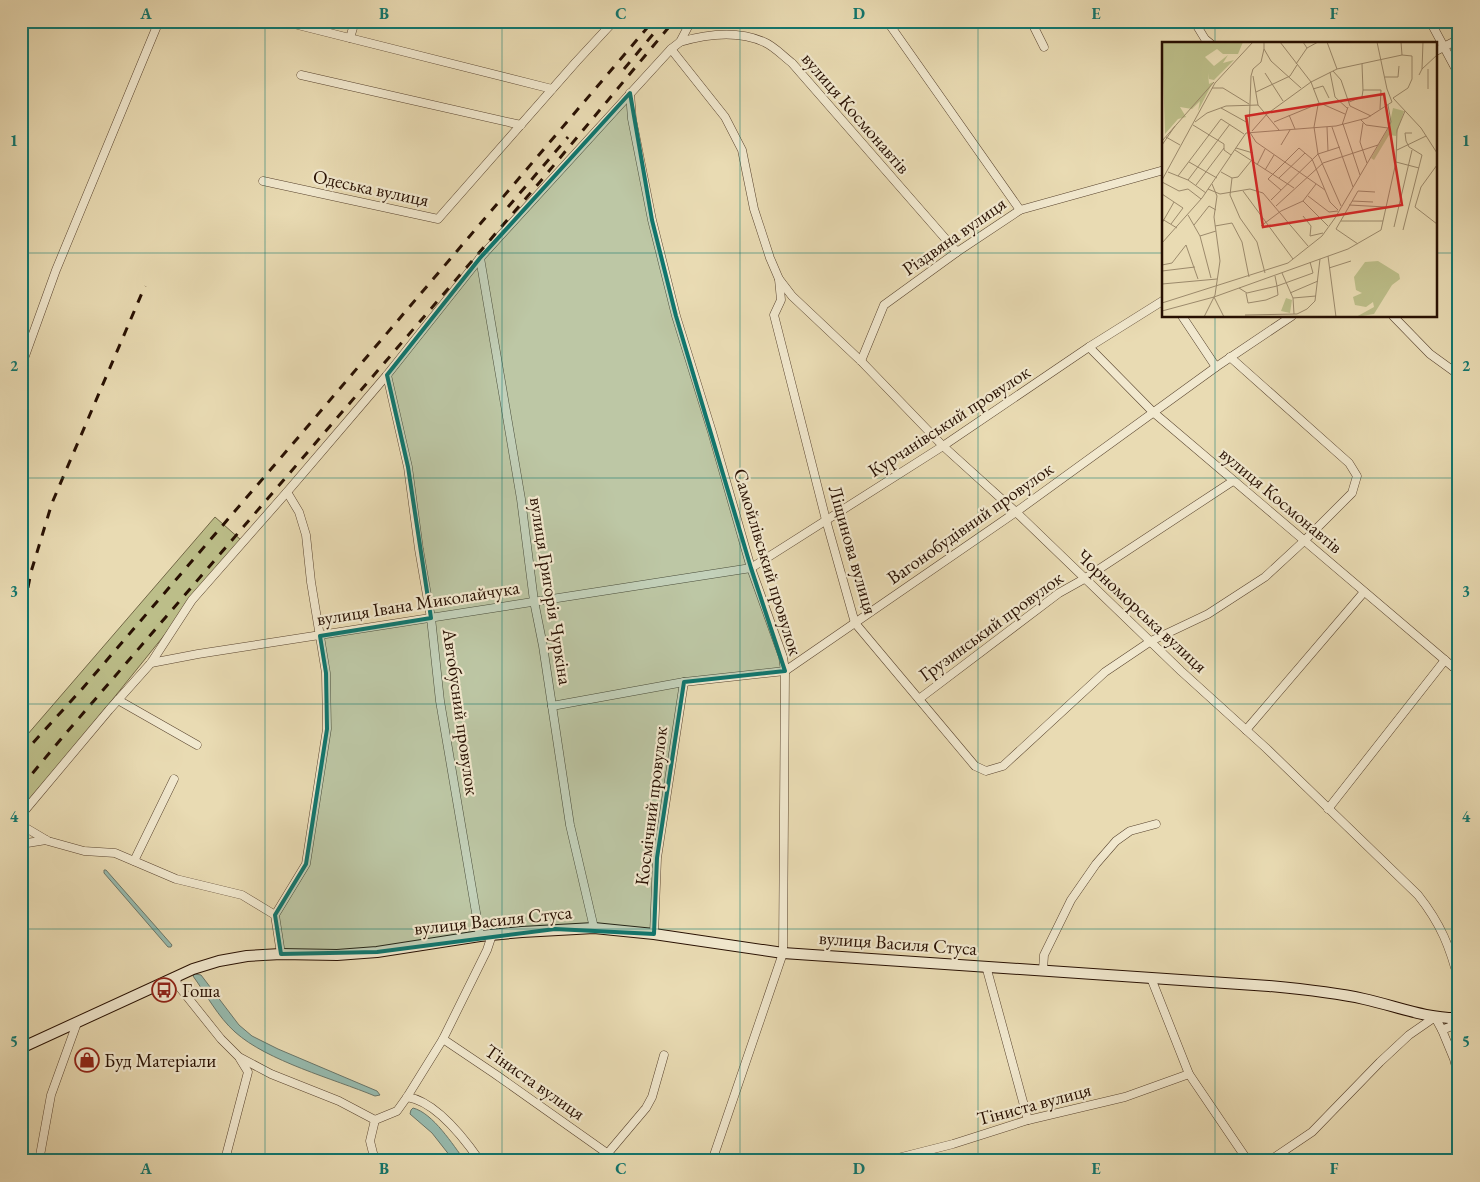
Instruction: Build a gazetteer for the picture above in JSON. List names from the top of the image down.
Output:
{
  "streets": {
    "main road": ["вулиця Василя Стуса"],
    "street": [
      "вулиця Космонавтів",
      "Одеська вулиця",
      "Різдвяна вулиця",
      "Курчанівський провулок",
      "Вагонобудівний провулок",
      "Ліщинова вулиця",
      "Самойлівський провулок",
      "вулиця Григорія Чуркіна",
      "вулиця Івана Миколайчука",
      "Чорноморська вулиця",
      "Грузинський провулок",
      "Автобусний провулок",
      "Космічний провулок",
      "Тіниста вулиця"
    ]
  },
  "crossings": [
    ["вулиця Космонавтів", "Різдвяна вулиця"],
    ["вулиця Космонавтів", "Курчанівський провулок"],
    ["вулиця Космонавтів", "Вагонобудівний провулок"],
    ["вулиця Космонавтів", "Ліщинова вулиця"],
    ["вулиця Космонавтів", "Грузинський провулок"],
    ["Різдвяна вулиця", "Чорноморська вулиця"],
    ["Курчанівський провулок", "Ліщинова вулиця"],
    ["Курчанівський провулок", "Самойлівський провулок"],
    ["Курчанівський провулок", "вулиця Івана Миколайчука"],
    ["Курчанівський провулок", "Чорноморська вулиця"],
    ["Вагонобудівний провулок", "Ліщинова вулиця"],
    ["Вагонобудівний провулок", "Самойлівський провулок"],
    ["Вагонобудівний провулок", "вулиця Григорія Чуркіна"],
    ["Вагонобудівний провулок", "Чорноморська вулиця"],
    ["Вагонобудівний провулок", "Космічний провулок"],
    ["Ліщинова вулиця", "Чорноморська вулиця"],
    ["Ліщинова вулиця", "Грузинський провулок"],
    ["Самойлівський провулок", "вулиця Івана Миколайчука"],
    ["Самойлівський провулок", "вулиця Василя Стуса"],
    ["вулиця Григорія Чуркіна", "вулиця Івана Миколайчука"],
    ["вулиця Григорія Чуркіна", "вулиця Василя Стуса"],
    ["вулиця Івана Миколайчука", "Автобусний провулок"],
    ["Чорноморська вулиця", "Грузинський провулок"],
    ["Автобусний провулок", "вулиця Василя Стуса"],
    ["Космічний провулок", "вулиця Василя Стуса"],
    ["вулиця Василя Стуса", "Тіниста вулиця"]
  ],
  "places": {
    "bus stop": ["Гоша"],
    "shop": ["Буд Матерiали"]
  },
  "grid": {
    "columns": [
      "A",
      "B",
      "C",
      "D",
      "E",
      "F"
    ],
    "rows": [
      "1",
      "2",
      "3",
      "4",
      "5"
    ]
  }
}
